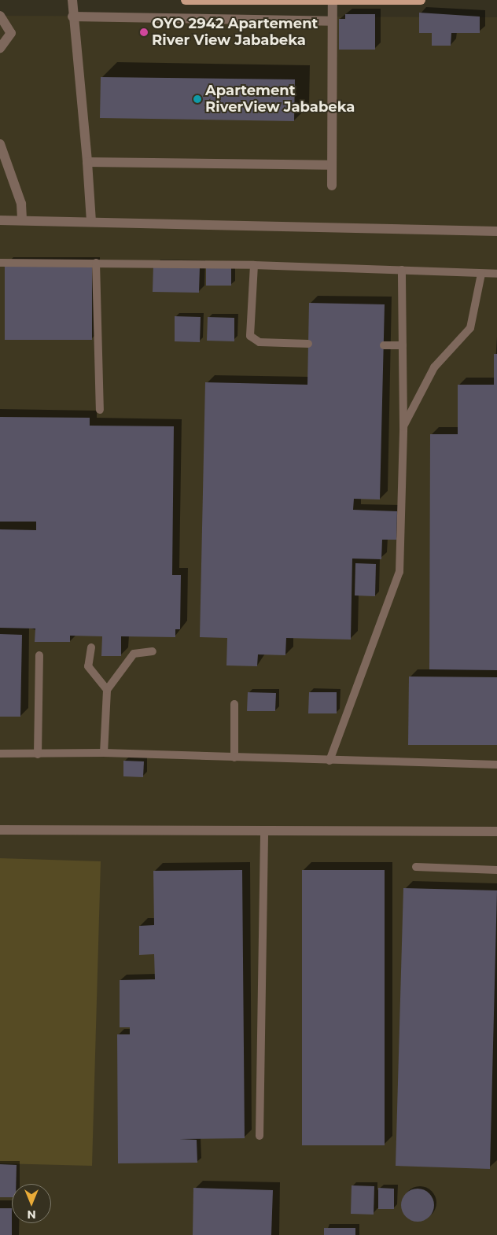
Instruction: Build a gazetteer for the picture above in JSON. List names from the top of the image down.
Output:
{
  "places": ["OYO 2942 Apartement River View Jababeka", "Apartement RiverView Jababeka"],
  "north": "bottom"
}
